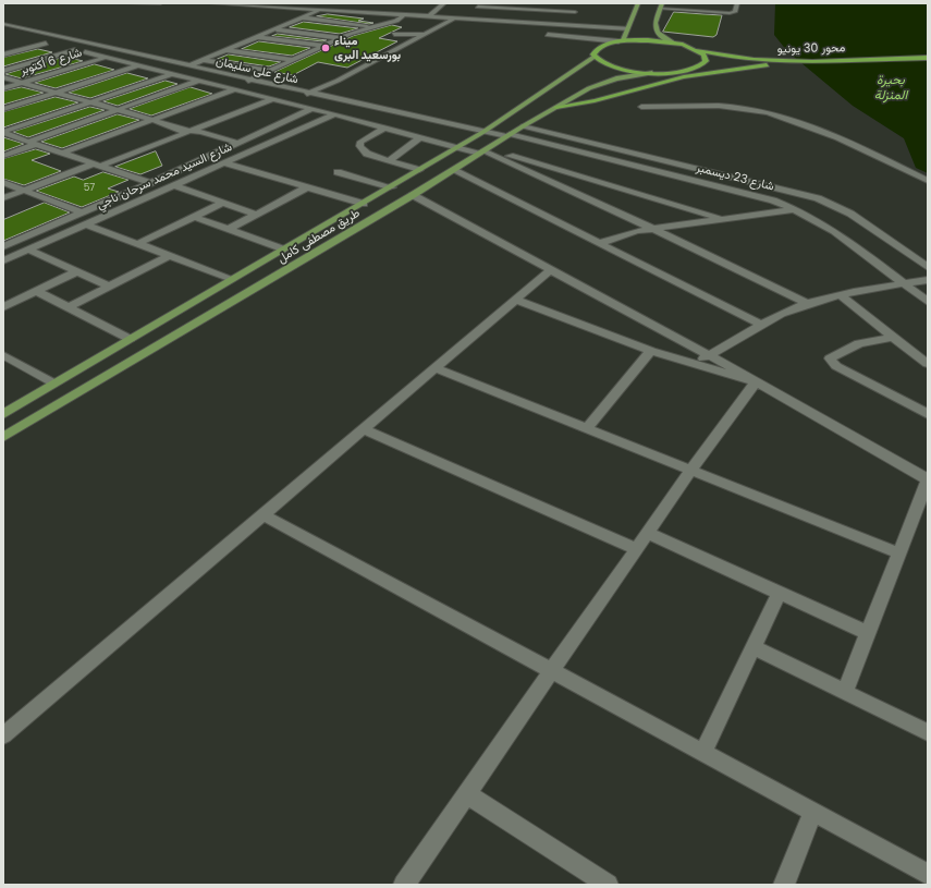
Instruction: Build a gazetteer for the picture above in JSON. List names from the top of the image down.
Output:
{
  "streets": {
    "highway": ["محور 30 يونيو"],
    "main road": ["طريق مصطفى كامل"],
    "street": [
      "شارع 6 أكتوبر",
      "شارع على سليمان",
      "شارع السيد محمد سرحان ناجي",
      "شارع 23 ديسمبر"
    ]
  },
  "crossings": [
    ["محور 30 يونيو", "طريق مصطفى كامل"],
    ["شارع على سليمان", "شارع 23 ديسمبر"],
    ["شارع على سليمان", "طريق مصطفى كامل"],
    ["شارع 23 ديسمبر", "طريق مصطفى كامل"]
  ],
  "water": ["بحيرة المنزلة"],
  "places": ["ميناء بورسعيد البرى"],
  "house_numbers": ["57"]
}
